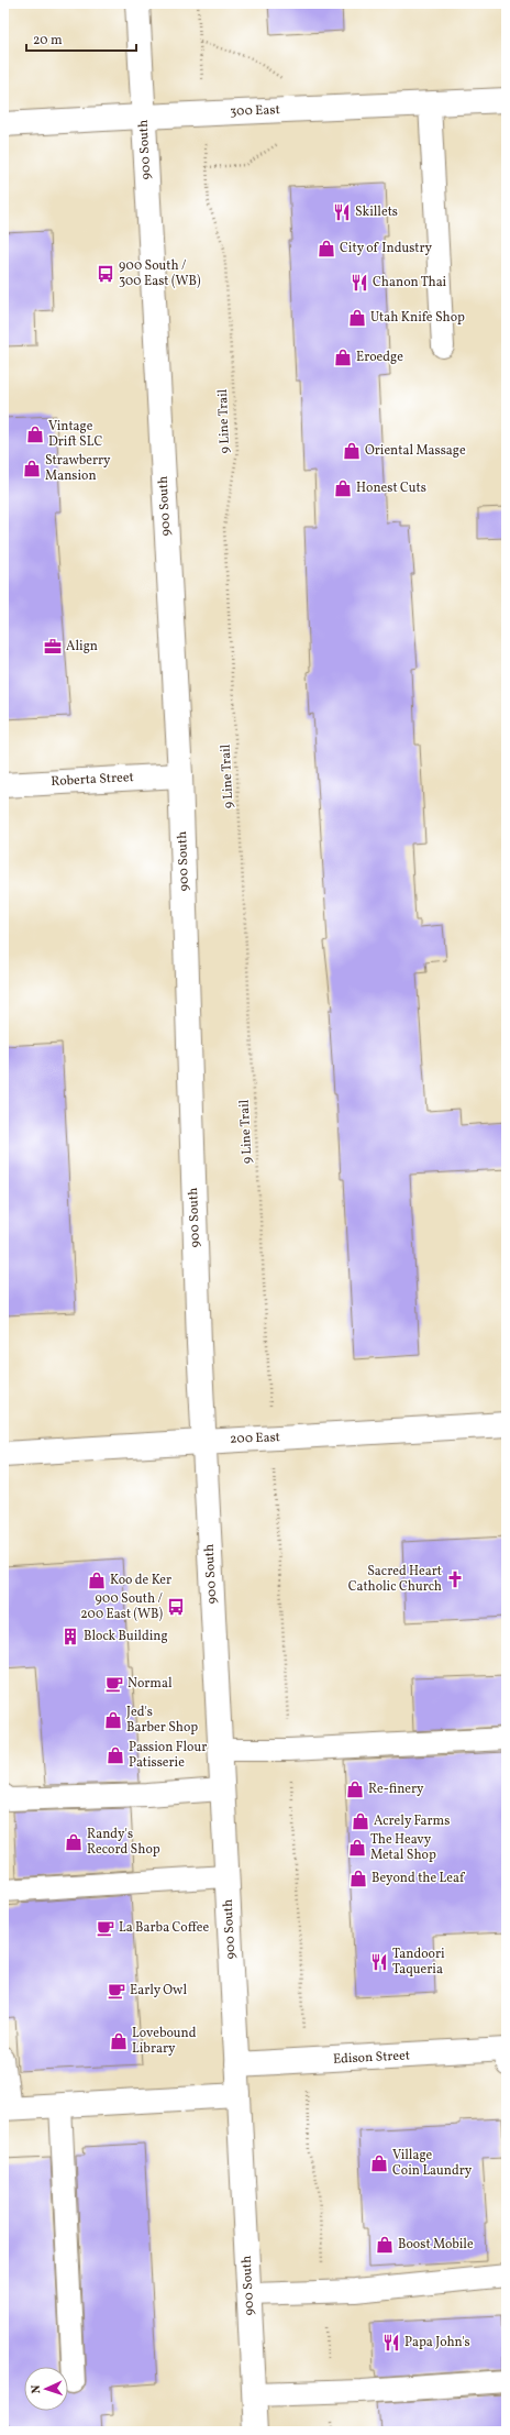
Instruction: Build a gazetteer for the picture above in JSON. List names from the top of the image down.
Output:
{
  "streets": {
    "street": [
      "300 East",
      "900 South",
      "Roberta Street",
      "200 East",
      "Edison Street"
    ],
    "path": ["9 Line Trail"]
  },
  "crossings": [
    ["300 East", "900 South"],
    ["900 South", "Roberta Street"],
    ["900 South", "200 East"],
    ["900 South", "Edison Street"]
  ],
  "places": {
    "restaurant": [
      "Skillets",
      "Chanon Thai",
      "Tandoori Taqueria",
      "Papa John's"
    ],
    "shop": [
      "City of Industry",
      "Utah Knife Shop",
      "Eroedge",
      "Vintage Drift SLC",
      "Oriental Massage",
      "Strawberry Mansion",
      "Honest Cuts",
      "Koo de Ker",
      "Jed's Barber Shop",
      "Passion Flour Patisserie",
      "Re-finery",
      "Acrely Farms",
      "Randy's Record Shop",
      "The Heavy Metal Shop",
      "Beyond the Leaf",
      "Lovebound Library",
      "Village Coin Laundry",
      "Boost Mobile"
    ],
    "bus stop": ["900 South / 300 East (WB)", "900 South / 200 East (WB)"],
    "office": ["Align"],
    "church": ["Sacred Heart Catholic Church"],
    "building": ["Block Building"],
    "cafe": ["Normal", "La Barba Coffee", "Early Owl"]
  },
  "scale_bar": "20 m",
  "north": "left"
}
